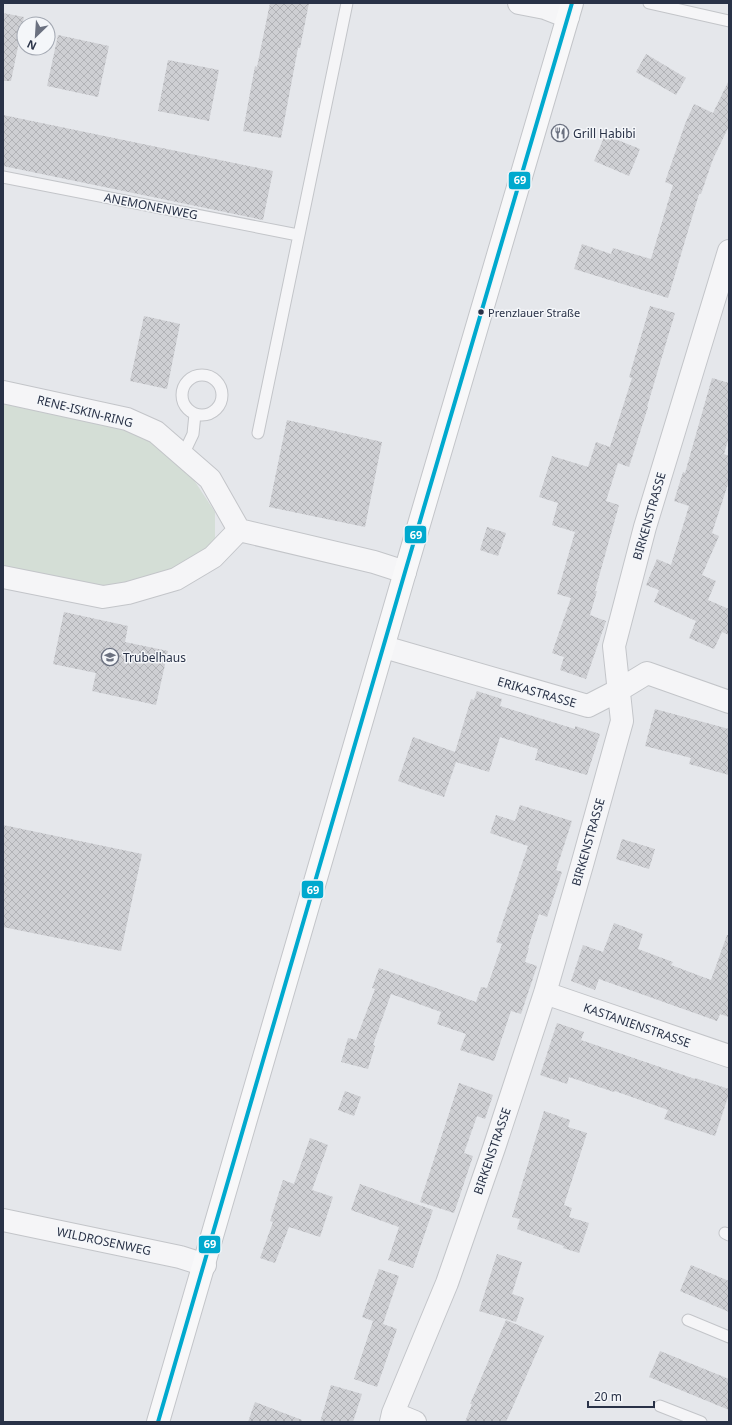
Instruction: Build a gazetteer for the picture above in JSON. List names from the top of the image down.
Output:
{
  "streets": {
    "street": [
      "RENE-ISKIN-RING",
      "BIRKENSTRASSE",
      "ERIKASTRASSE",
      "KASTANIENSTRASSE",
      "WILDROSENWEG"
    ],
    "lane": ["ANEMONENWEG"]
  },
  "crossings": [
    ["BIRKENSTRASSE", "ERIKASTRASSE"],
    ["BIRKENSTRASSE", "KASTANIENSTRASSE"]
  ],
  "places": {
    "restaurant": ["Grill Habibi"],
    "other": ["Prenzlauer Straße"],
    "school or university": ["Trubelhaus"]
  },
  "lines": ["transit line 69"],
  "scale_bar": "20 m",
  "north": "bottom left"
}
